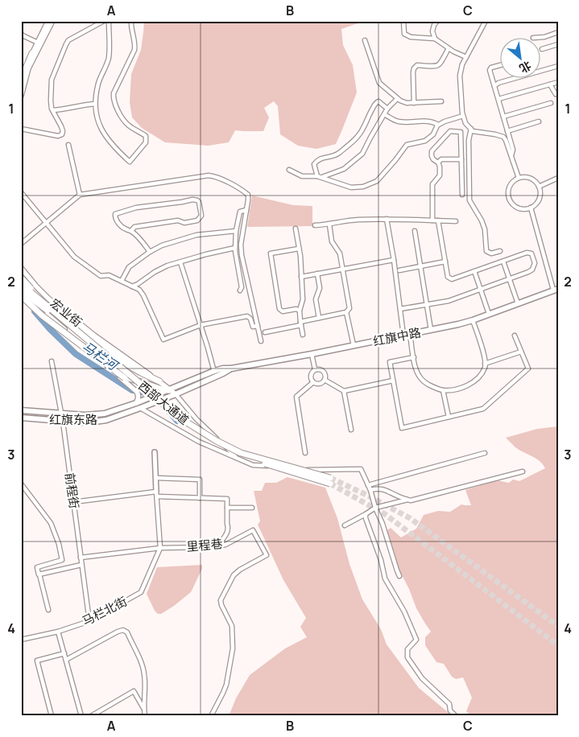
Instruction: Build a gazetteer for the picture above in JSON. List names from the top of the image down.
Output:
{
  "streets": {
    "highway": ["西部大通道"],
    "main road": ["宏业街", "红旗中路", "红旗东路"],
    "street": ["前程街", "里程巷", "马栏北街"]
  },
  "crossings": [
    ["宏业街", "红旗中路"],
    ["宏业街", "西部大通道"],
    ["宏业街", "红旗东路"],
    ["红旗中路", "红旗东路"],
    ["红旗东路", "前程街"],
    ["前程街", "里程巷"],
    ["前程街", "马栏北街"],
    ["里程巷", "马栏北街"]
  ],
  "water": ["马栏河"],
  "north": "bottom right",
  "grid": {
    "columns": ["A", "B", "C"],
    "rows": [
      "1",
      "2",
      "3",
      "4"
    ]
  }
}
